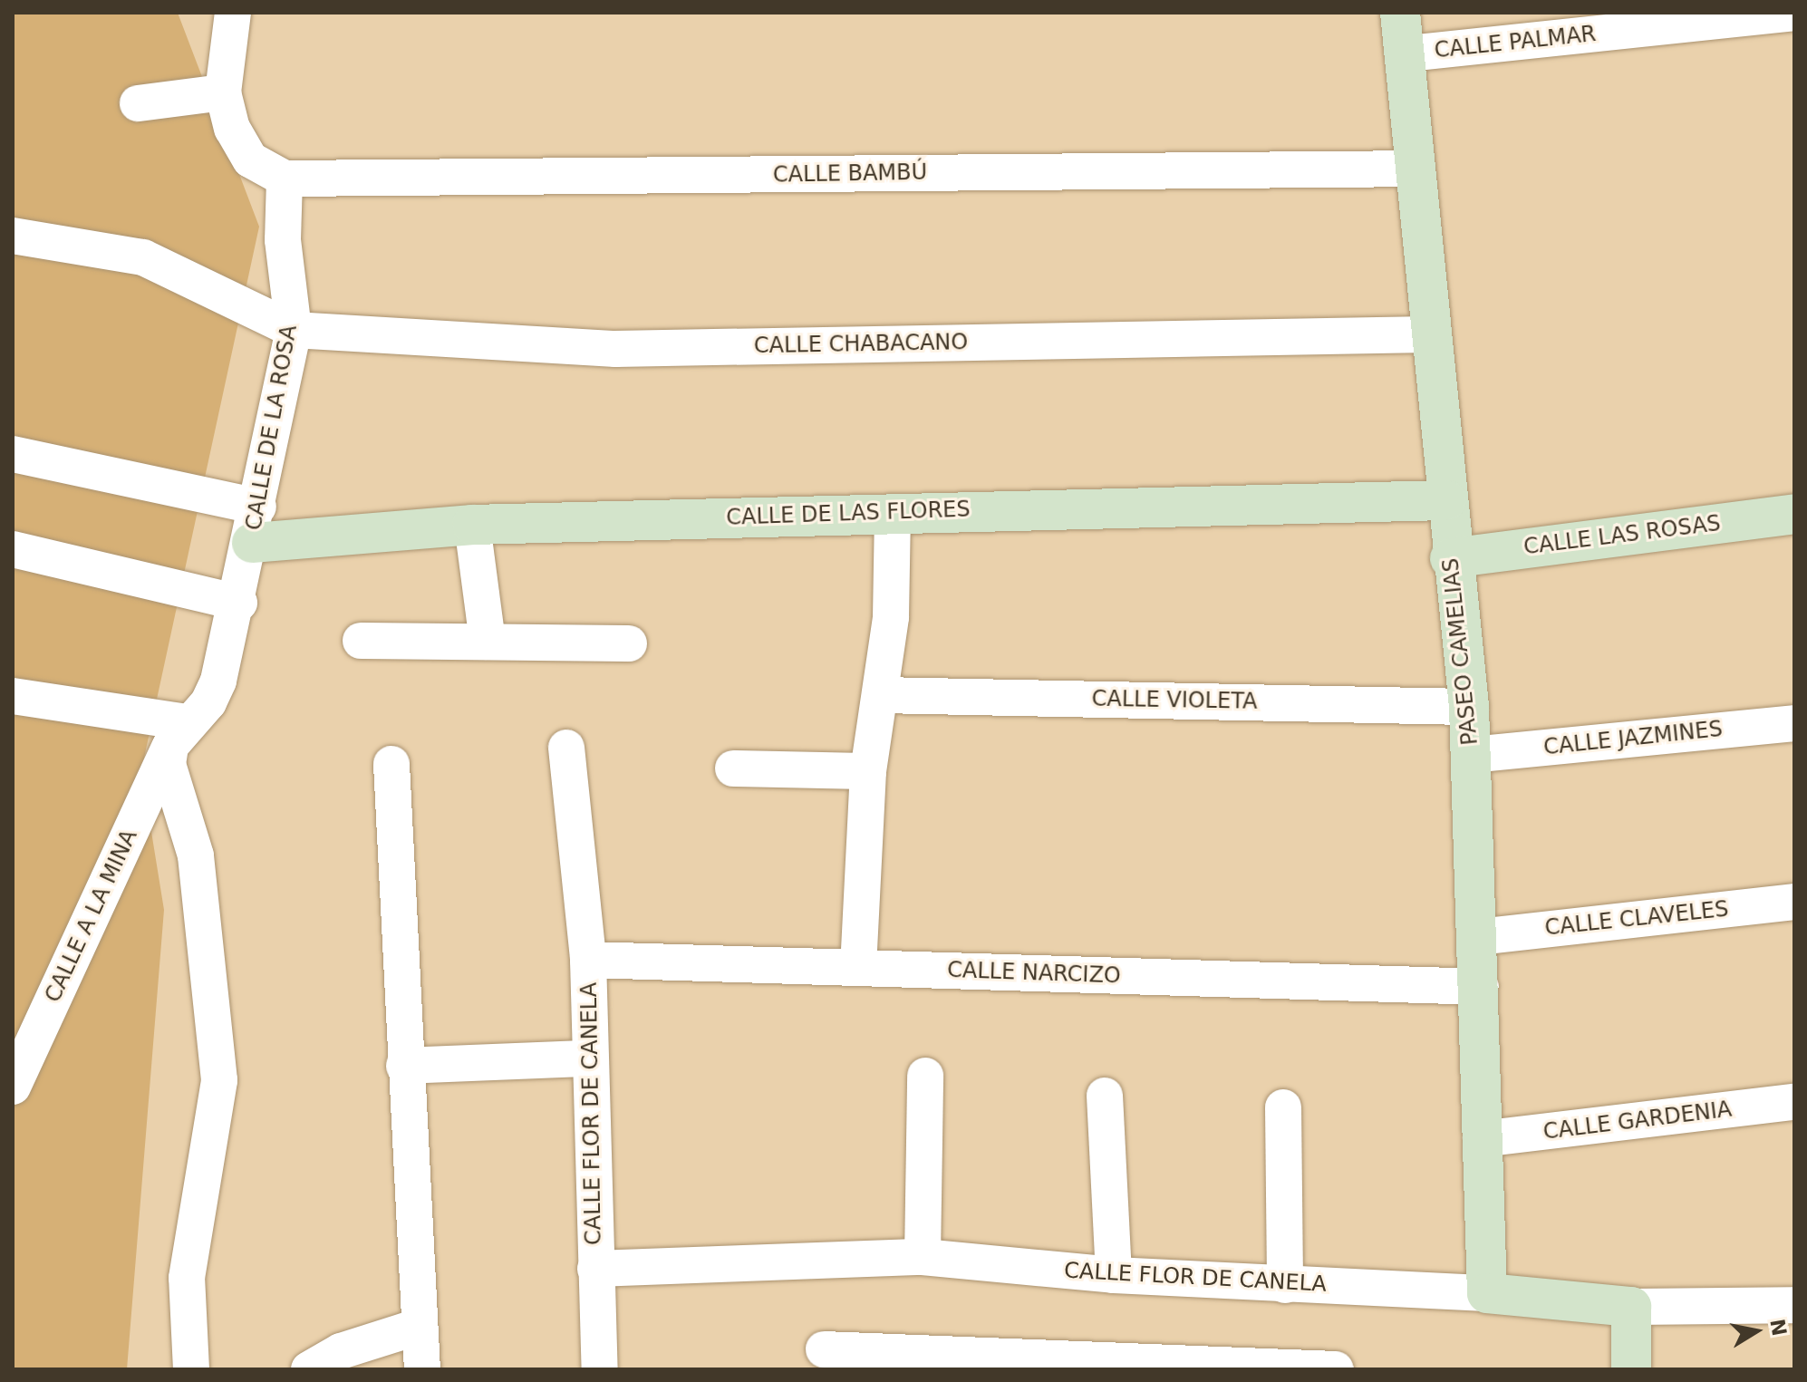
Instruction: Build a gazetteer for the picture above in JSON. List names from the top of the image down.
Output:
{
  "streets": {
    "street": [
      "CALLE PALMAR",
      "CALLE BAMBÚ",
      "CALLE CHABACANO",
      "CALLE DE LA ROSA",
      "CALLE DE LAS FLORES",
      "CALLE LAS ROSAS",
      "PASEO CAMELIAS",
      "CALLE VIOLETA",
      "CALLE JAZMINES",
      "CALLE A LA MINA",
      "CALLE CLAVELES",
      "CALLE NARCIZO",
      "CALLE FLOR DE CANELA",
      "CALLE GARDENIA"
    ]
  },
  "crossings": [
    ["CALLE PALMAR", "PASEO CAMELIAS"],
    ["CALLE BAMBÚ", "CALLE DE LA ROSA"],
    ["CALLE BAMBÚ", "PASEO CAMELIAS"],
    ["CALLE CHABACANO", "CALLE DE LA ROSA"],
    ["CALLE CHABACANO", "PASEO CAMELIAS"],
    ["CALLE DE LA ROSA", "CALLE DE LAS FLORES"],
    ["CALLE DE LA ROSA", "CALLE A LA MINA"],
    ["CALLE DE LAS FLORES", "PASEO CAMELIAS"],
    ["CALLE LAS ROSAS", "PASEO CAMELIAS"],
    ["PASEO CAMELIAS", "CALLE VIOLETA"],
    ["PASEO CAMELIAS", "CALLE JAZMINES"],
    ["PASEO CAMELIAS", "CALLE CLAVELES"],
    ["PASEO CAMELIAS", "CALLE NARCIZO"],
    ["PASEO CAMELIAS", "CALLE FLOR DE CANELA"],
    ["PASEO CAMELIAS", "CALLE GARDENIA"],
    ["CALLE NARCIZO", "CALLE FLOR DE CANELA"]
  ],
  "north": "right"
}
